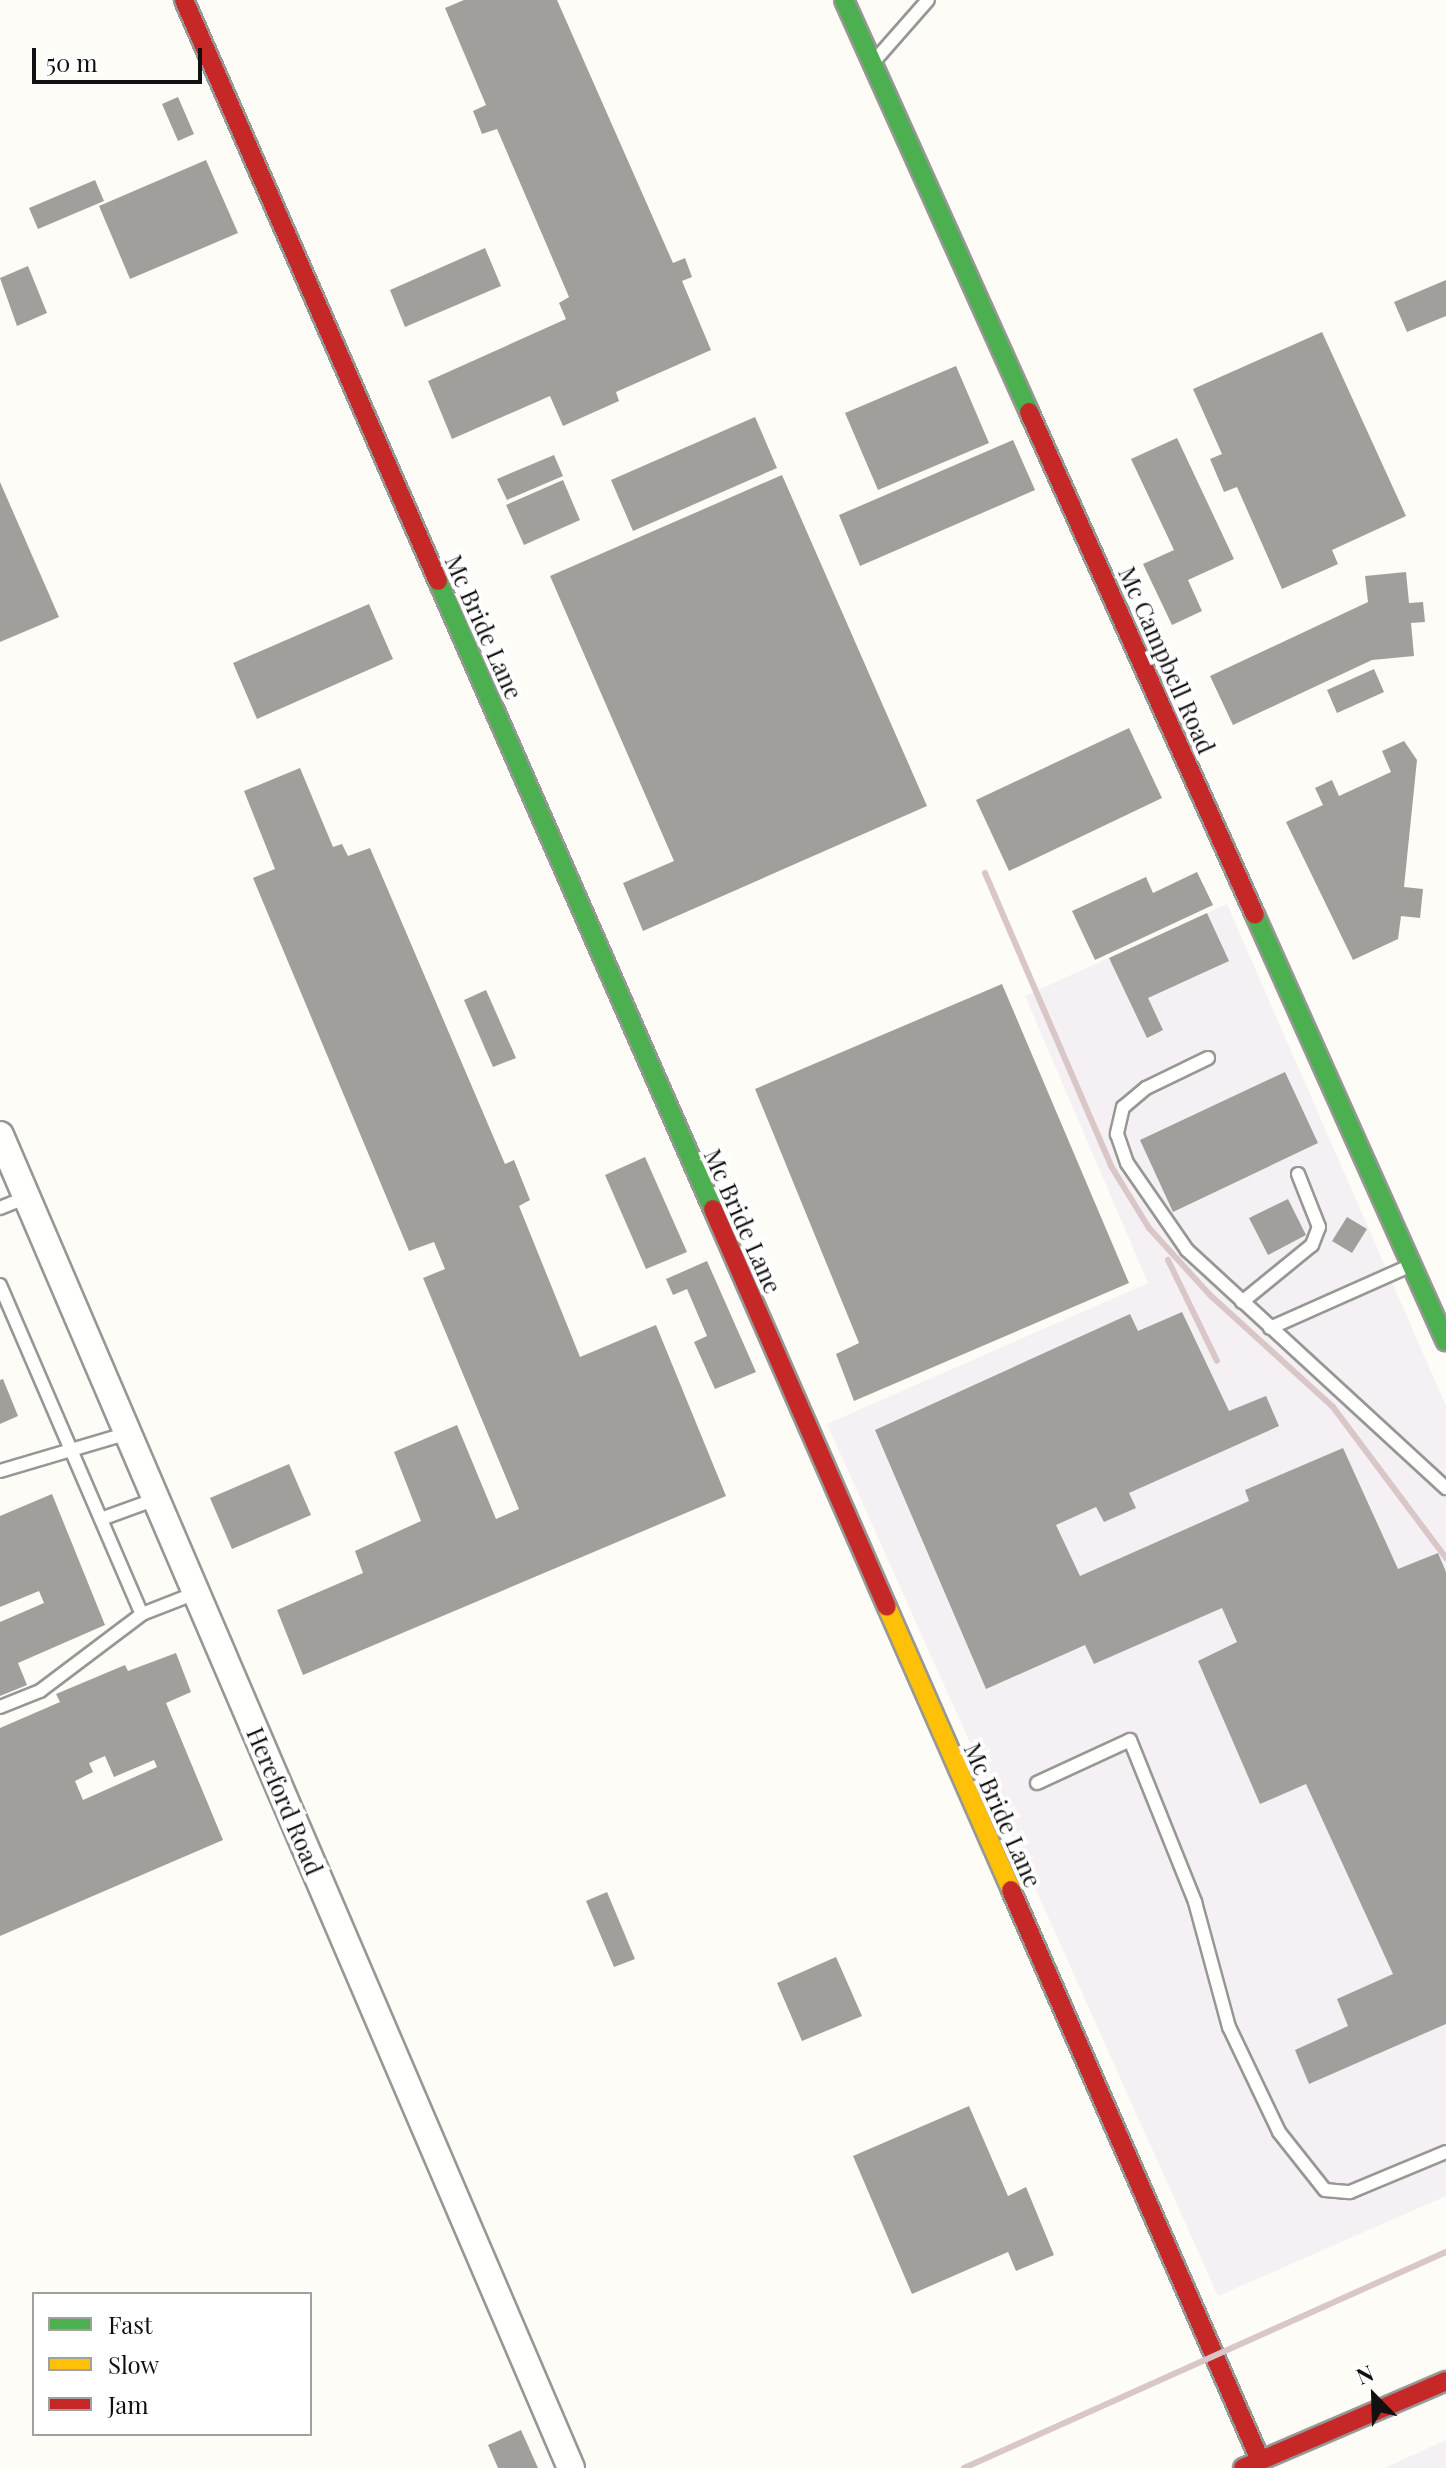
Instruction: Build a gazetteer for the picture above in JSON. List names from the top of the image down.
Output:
{
  "streets": {
    "street": ["Mc Bride Lane", "Mc Campbell Road", "Hereford Road"]
  },
  "legend": ["Fast", "Slow", "Jam"],
  "scale_bar": "50 m",
  "north": "top left"
}
